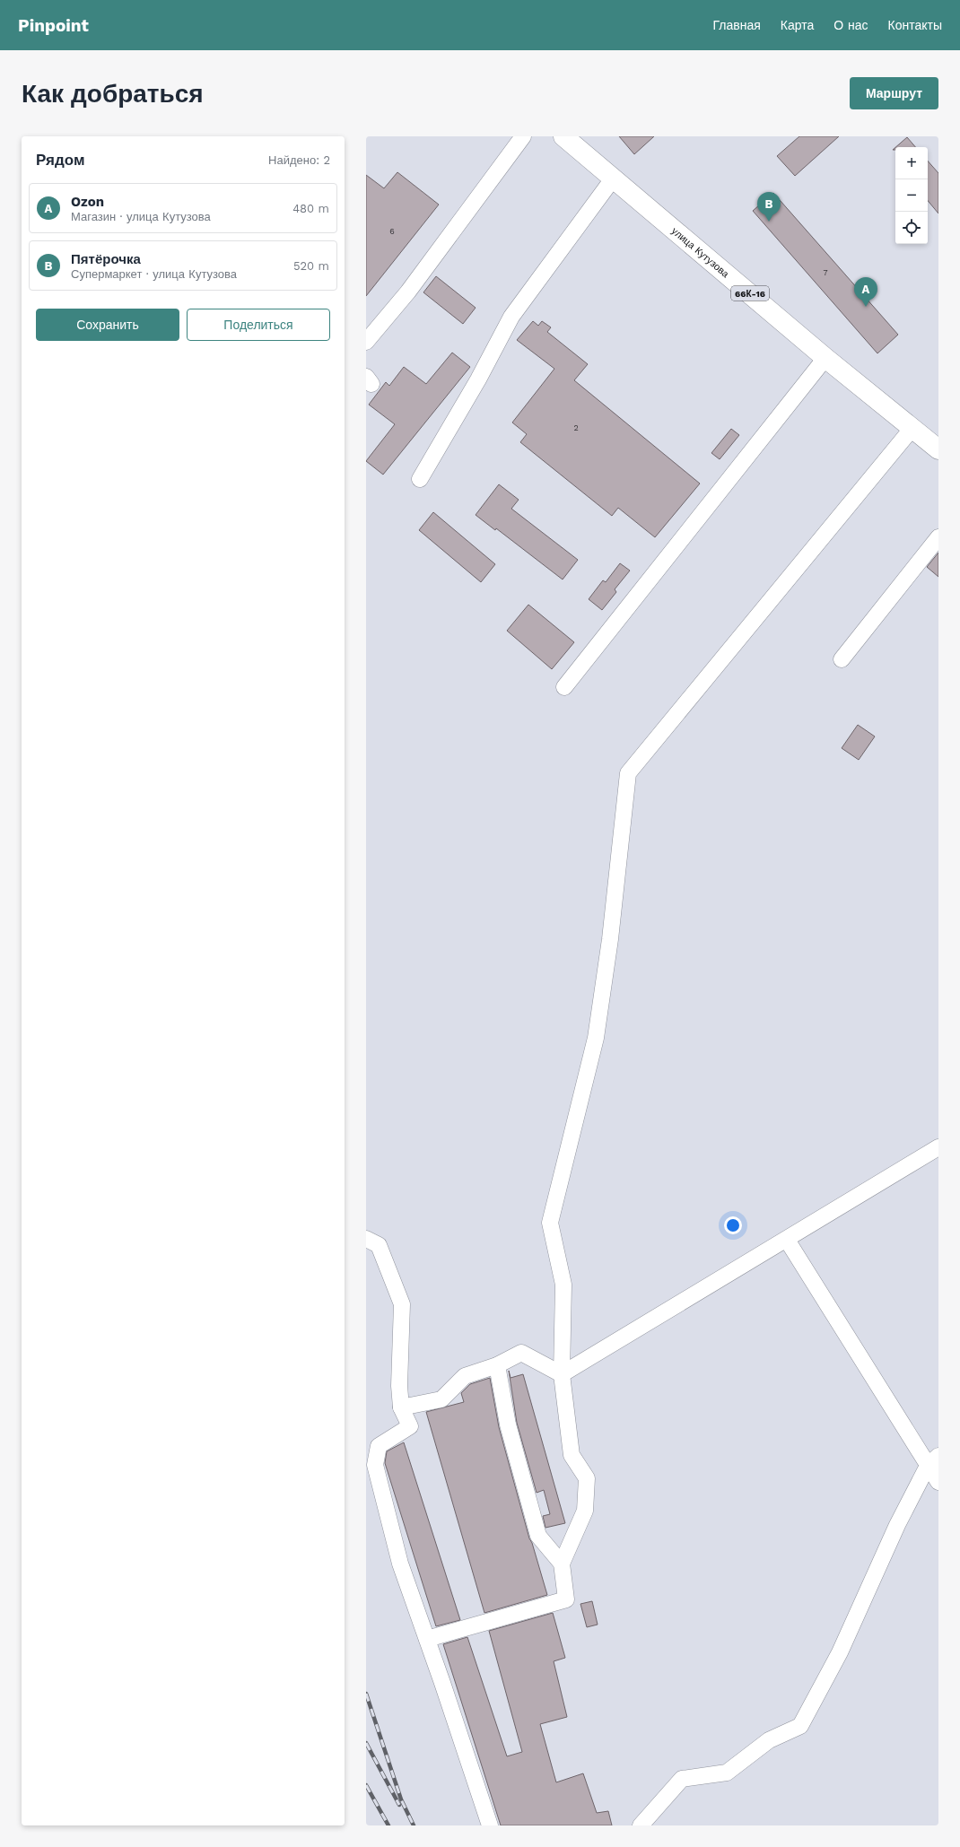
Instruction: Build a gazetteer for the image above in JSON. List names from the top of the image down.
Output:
{
  "streets": {
    "main road": ["улица Кутузова", "66К-16"]
  },
  "house_numbers": ["6", "7", "2"],
  "page": {
    "header": "Pinpoint",
    "nav": [
      "Главная",
      "Карта",
      "О нас",
      "Контакты"
    ],
    "buttons": [
      "Маршрут",
      ["Сохранить", "Поделиться"]
    ],
    "title": "Как добраться",
    "heading": ["Рядом", "Найдено: 2"],
    "map_buttons": ["+", "−"],
    "list": [
      {
        "mark": "A",
        "name": "Ozon",
        "note": "Магазин · улица Кутузова",
        "value": "480 m"
      },
      {
        "mark": "B",
        "name": "Пятёрочка",
        "note": "Супермаркет · улица Кутузова",
        "value": "520 m"
      }
    ],
    "pins": ["B", "A"]
  }
}
